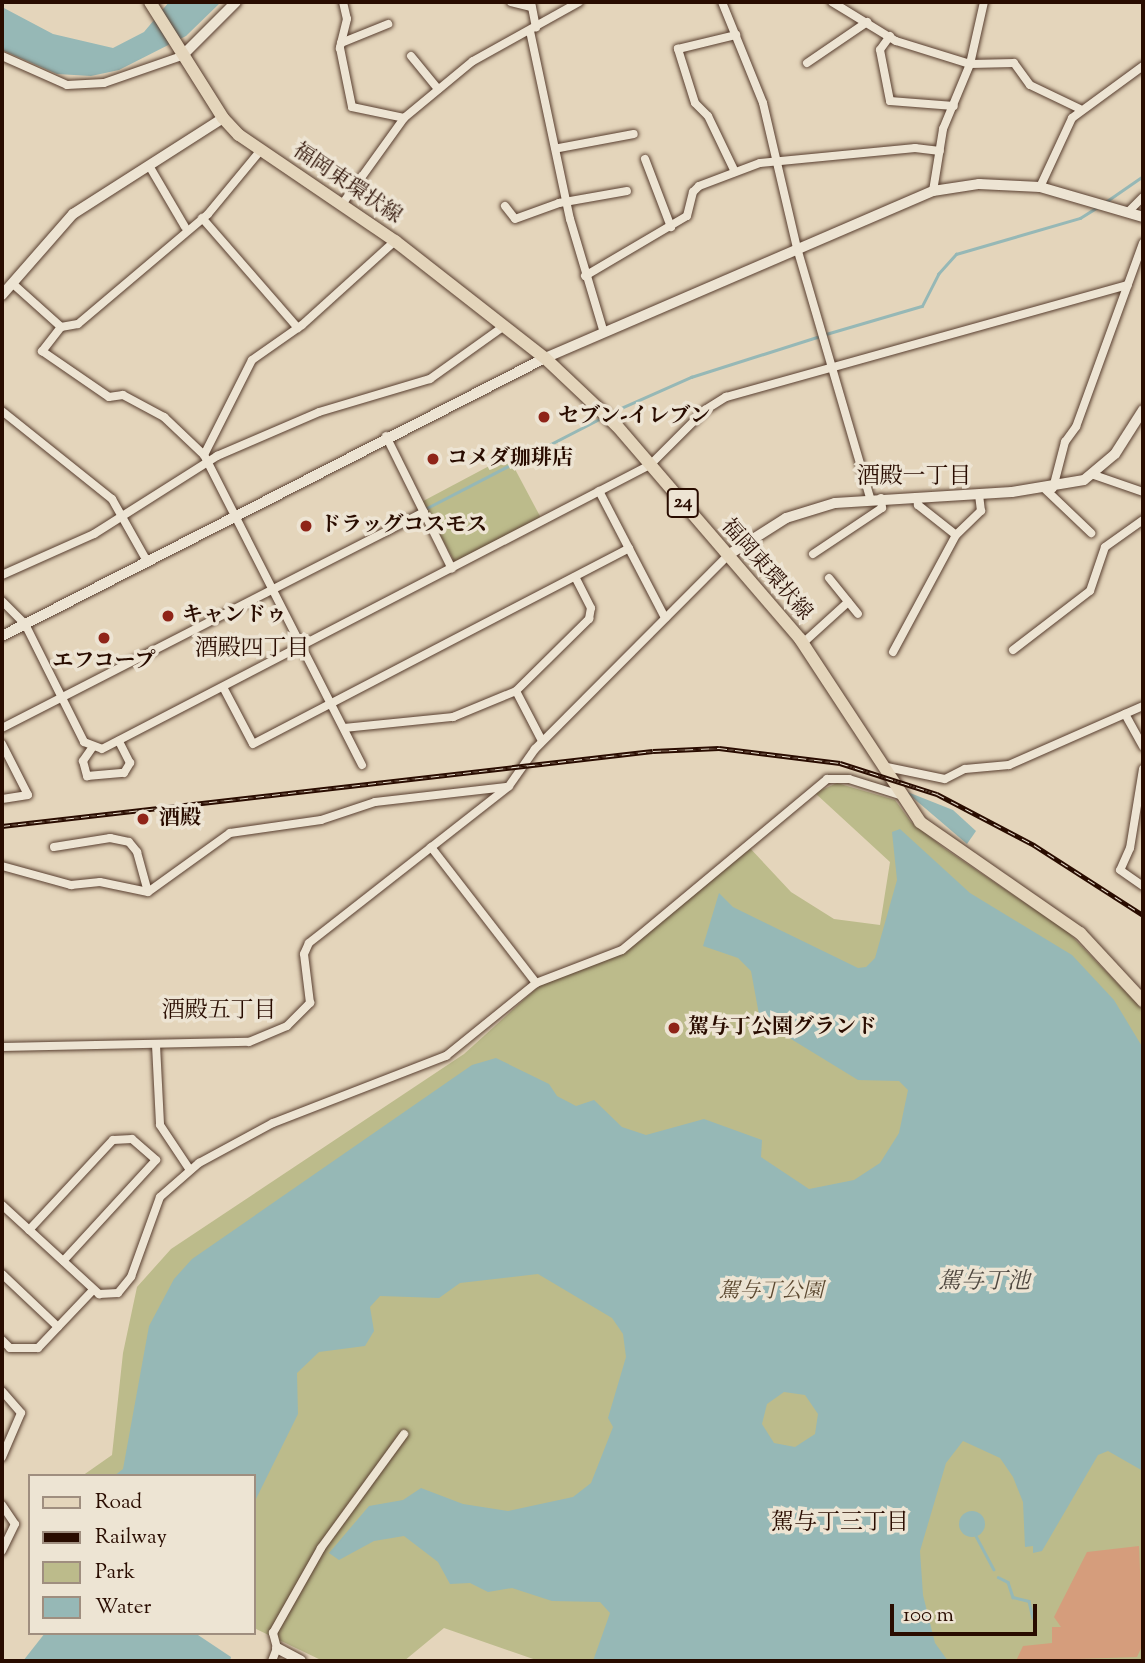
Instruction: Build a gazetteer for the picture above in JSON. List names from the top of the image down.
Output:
{
  "streets": {
    "main road": ["福岡東環状線", "24"]
  },
  "crossings": [
    ["福岡東環状線", "24"]
  ],
  "districts": [
    "酒殿一丁目",
    "酒殿四丁目",
    "酒殿五丁目",
    "駕与丁三丁目"
  ],
  "water": ["駕与丁池"],
  "parks": ["駕与丁公園"],
  "places": [
    "セブン-イレブン",
    "コメダ珈琲店",
    "ドラッグコスモス",
    "キャンドゥ",
    "エフコープ",
    "酒殿",
    "駕与丁公園グランド"
  ],
  "legend": [
    "Road",
    "Railway",
    "Park",
    "Water"
  ],
  "scale_bar": "100 m"
}
